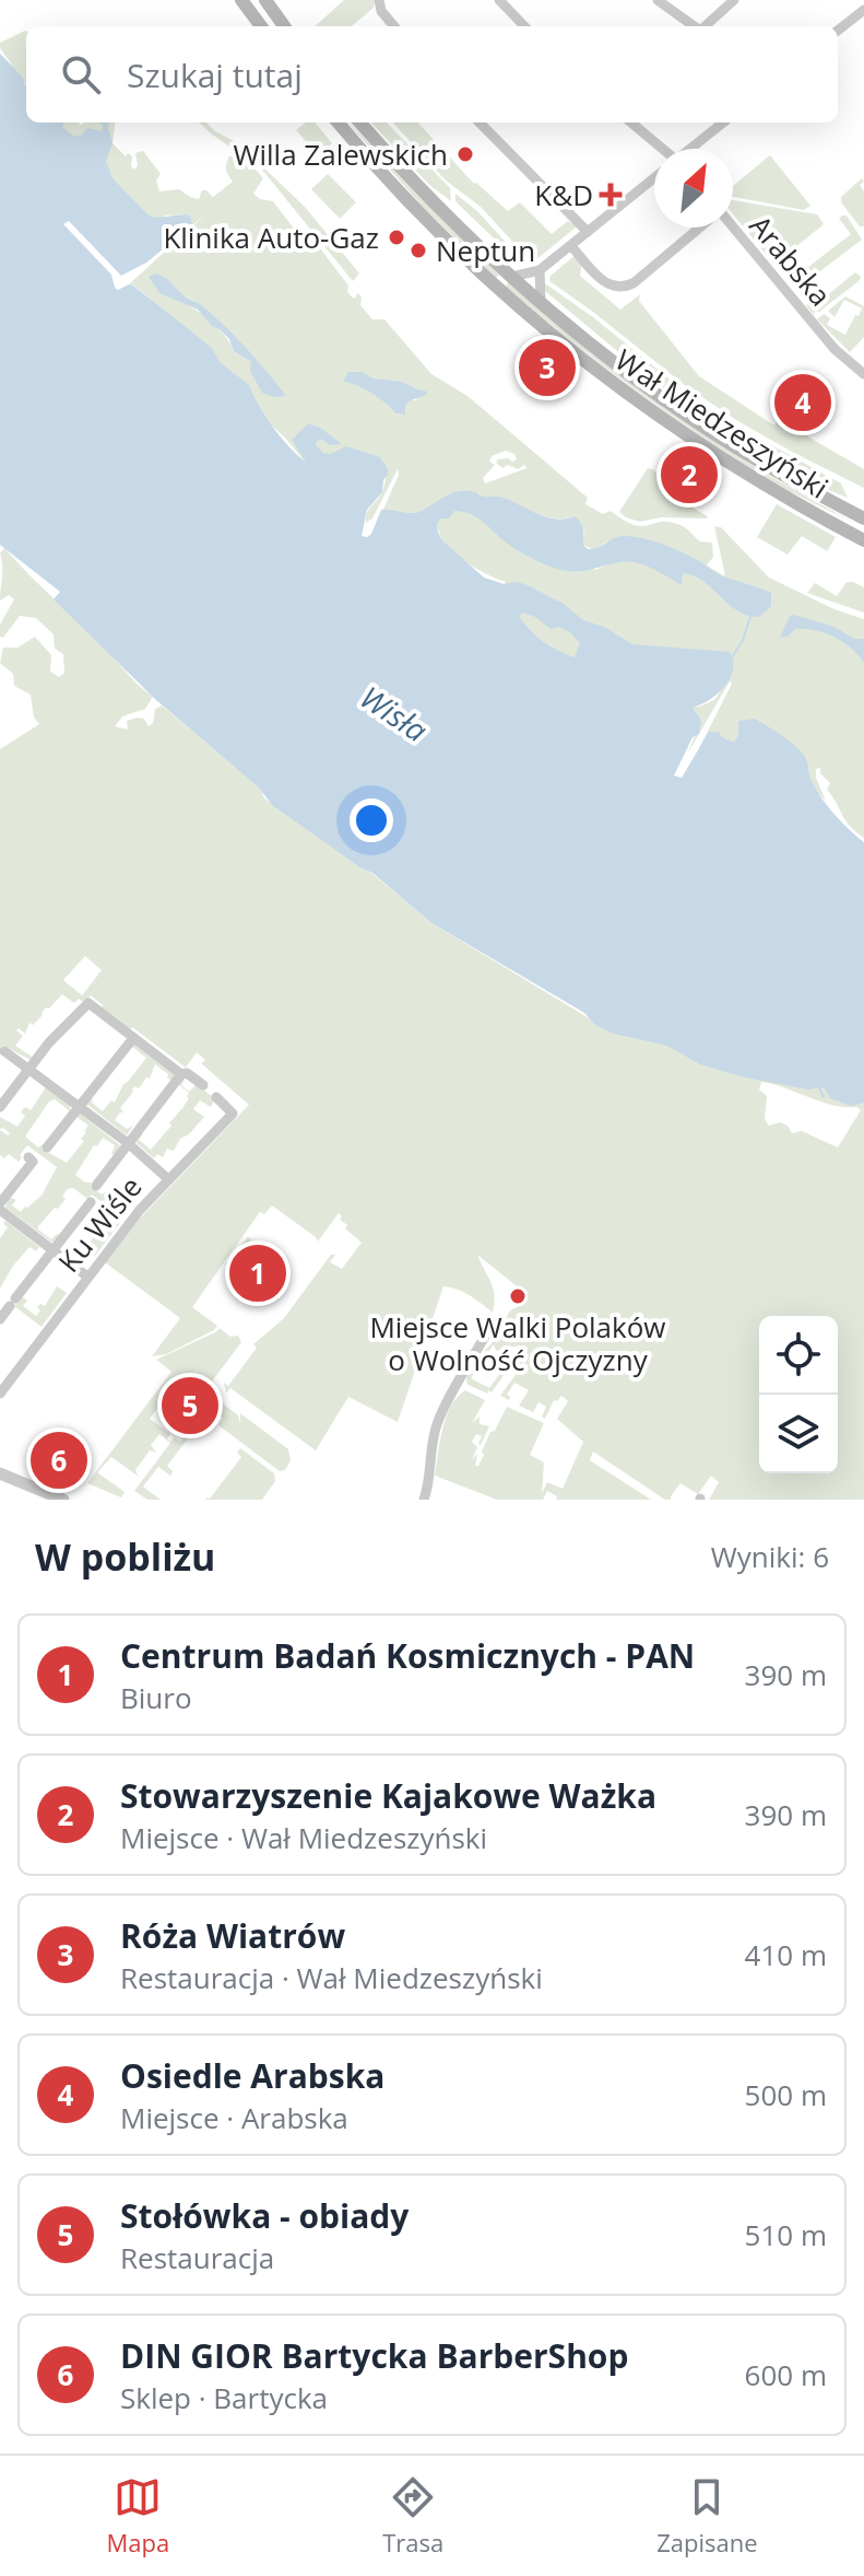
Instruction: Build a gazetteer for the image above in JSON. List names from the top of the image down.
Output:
{
  "streets": {
    "main road": ["Wał Miedzeszyński"],
    "street": ["Arabska", "Ku Wiśle"]
  },
  "water": ["Wisła"],
  "places": {
    "other": [
      "Willa Zalewskich",
      "Klinika Auto-Gaz",
      "Neptun",
      "Miejsce Walki Polaków o Wolność Ojczyzny"
    ],
    "health": ["K&D"]
  },
  "north": "top right",
  "page": {
    "search": "Szukaj tutaj",
    "pins": [
      "3",
      "4",
      "2",
      "1",
      "5",
      "6"
    ],
    "heading": ["W pobliżu", "Wyniki: 6"],
    "list": [
      {
        "mark": "1",
        "name": "Centrum Badań Kosmicznych - PAN",
        "note": "Biuro",
        "value": "390 m"
      },
      {
        "mark": "2",
        "name": "Stowarzyszenie Kajakowe Ważka",
        "note": "Miejsce · Wał Miedzeszyński",
        "value": "390 m"
      },
      {
        "mark": "3",
        "name": "Róża Wiatrów",
        "note": "Restauracja · Wał Miedzeszyński",
        "value": "410 m"
      },
      {
        "mark": "4",
        "name": "Osiedle Arabska",
        "note": "Miejsce · Arabska",
        "value": "500 m"
      },
      {
        "mark": "5",
        "name": "Stołówka - obiady",
        "note": "Restauracja",
        "value": "510 m"
      },
      {
        "mark": "6",
        "name": "DIN GIOR Bartycka BarberShop",
        "note": "Sklep · Bartycka",
        "value": "600 m"
      }
    ],
    "nav": ["Mapa", "Trasa", "Zapisane"]
  }
}
